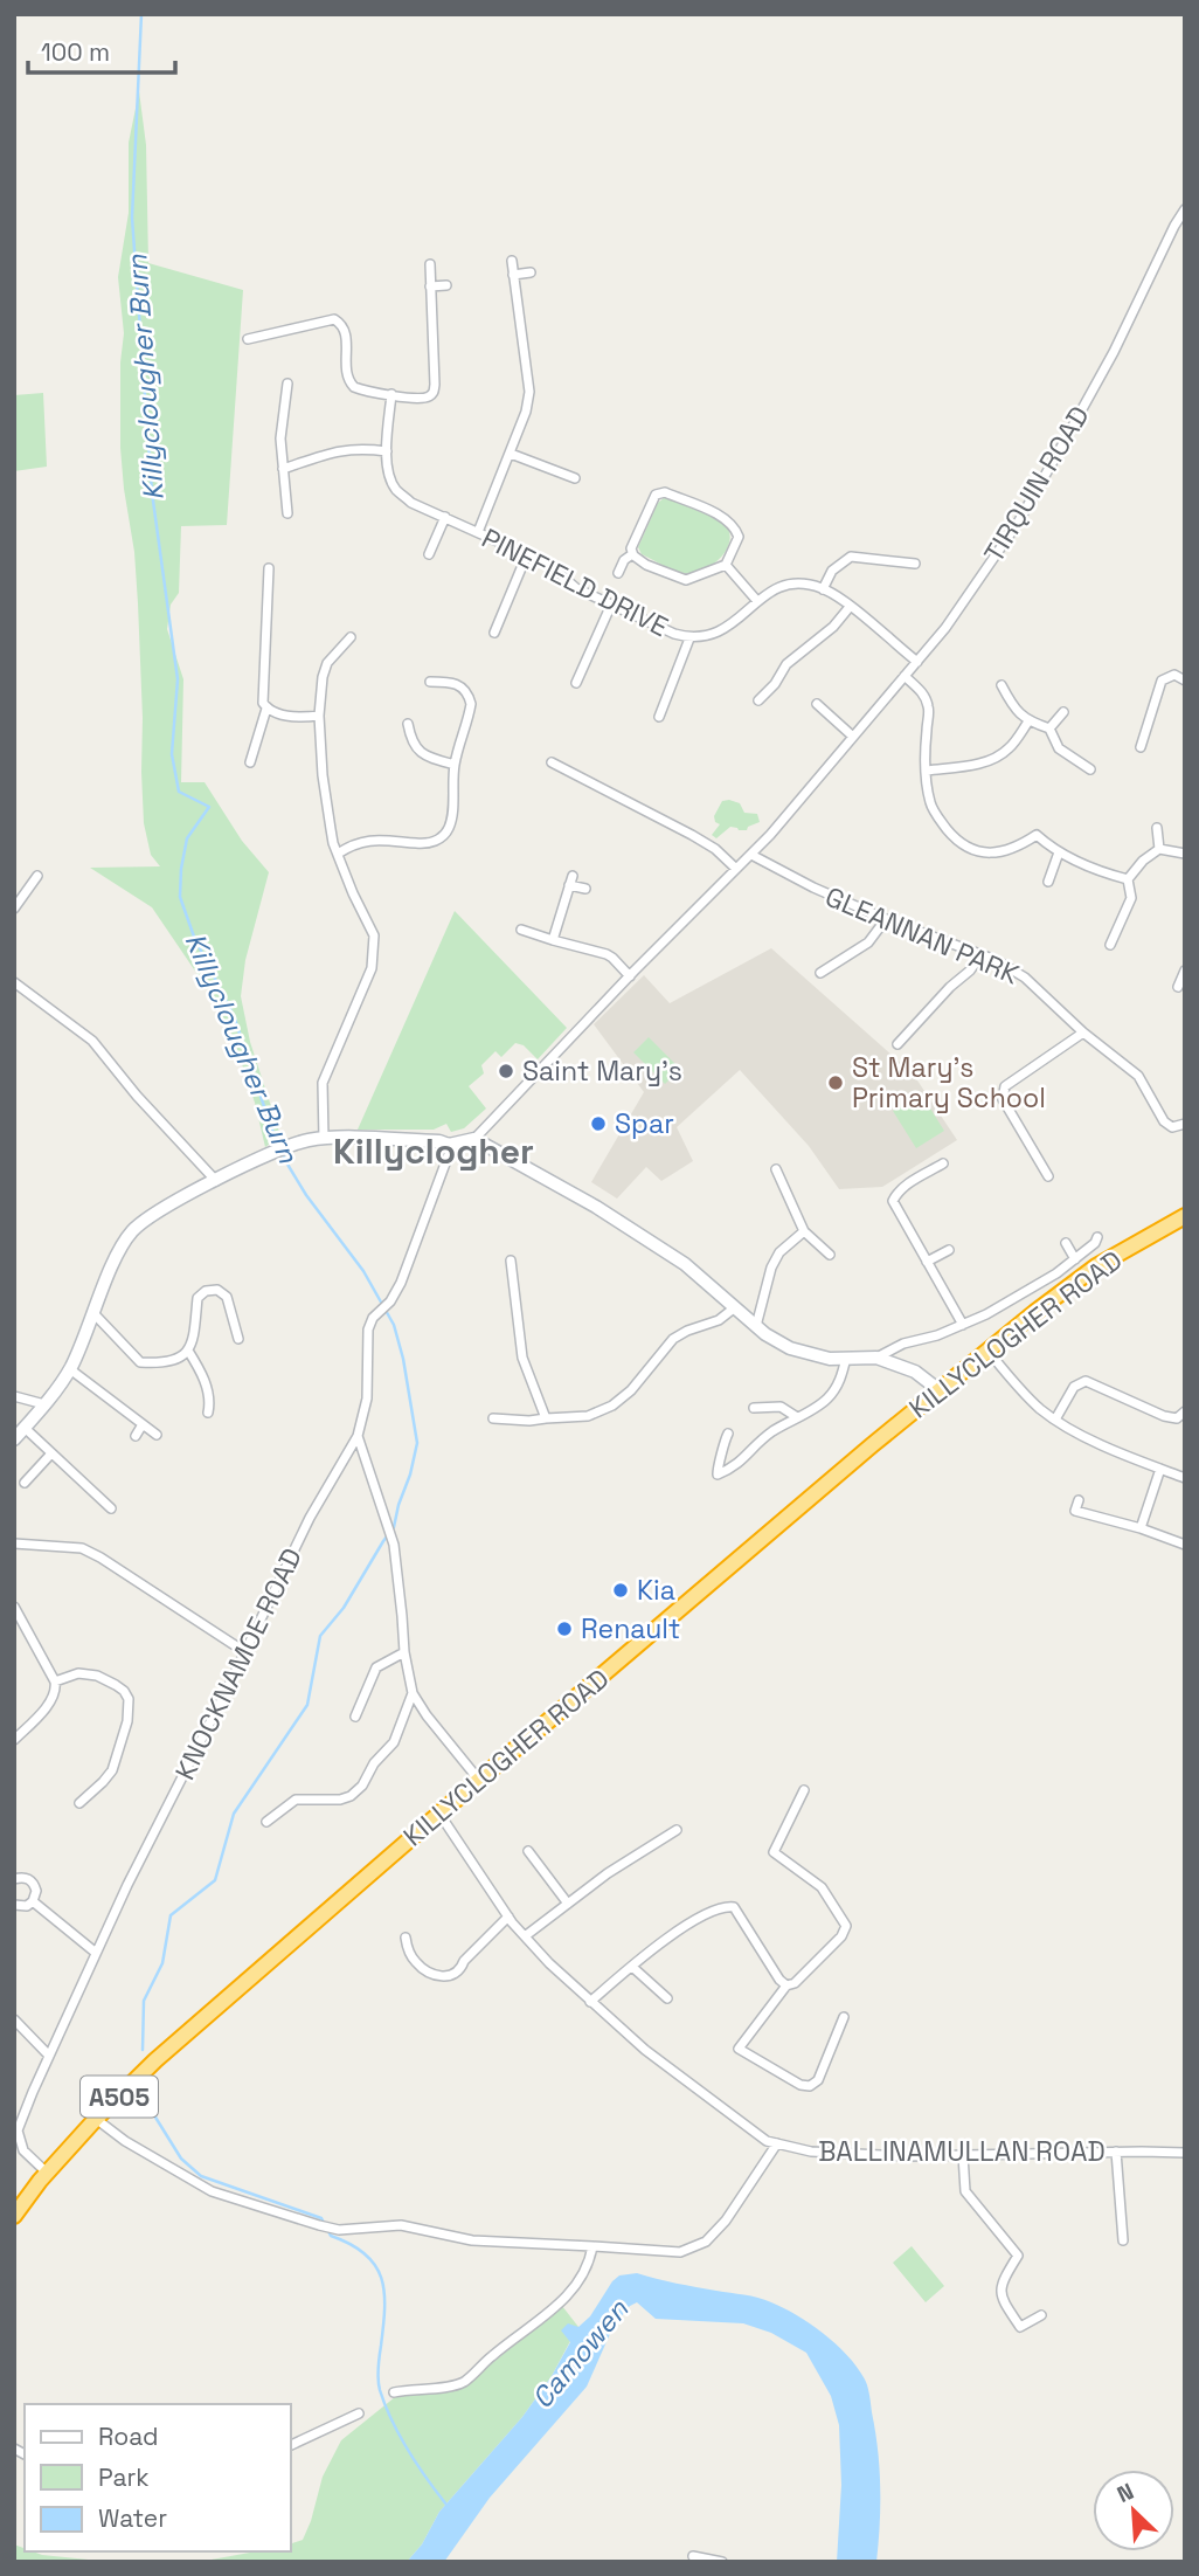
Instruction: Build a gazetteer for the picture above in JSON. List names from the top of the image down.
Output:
{
  "streets": {
    "highway": ["KILLYCLOGHER ROAD", "A505"],
    "street": [
      "TIRQUIN ROAD",
      "PINEFIELD DRIVE",
      "GLEANNAN PARK",
      "KNOCKNAMOE ROAD",
      "BALLINAMULLAN ROAD"
    ]
  },
  "crossings": [
    ["TIRQUIN ROAD", "GLEANNAN PARK"],
    ["KILLYCLOGHER ROAD", "KNOCKNAMOE ROAD"],
    ["KILLYCLOGHER ROAD", "BALLINAMULLAN ROAD"]
  ],
  "districts": ["Killyclogher"],
  "water": ["Killyclougher Burn", "Camowen"],
  "places": [
    "Saint Mary's",
    "St Mary's Primary School",
    "Spar",
    "Kia",
    "Renault"
  ],
  "legend": ["Road", "Park", "Water"],
  "scale_bar": "100 m",
  "north": "top left"
}
